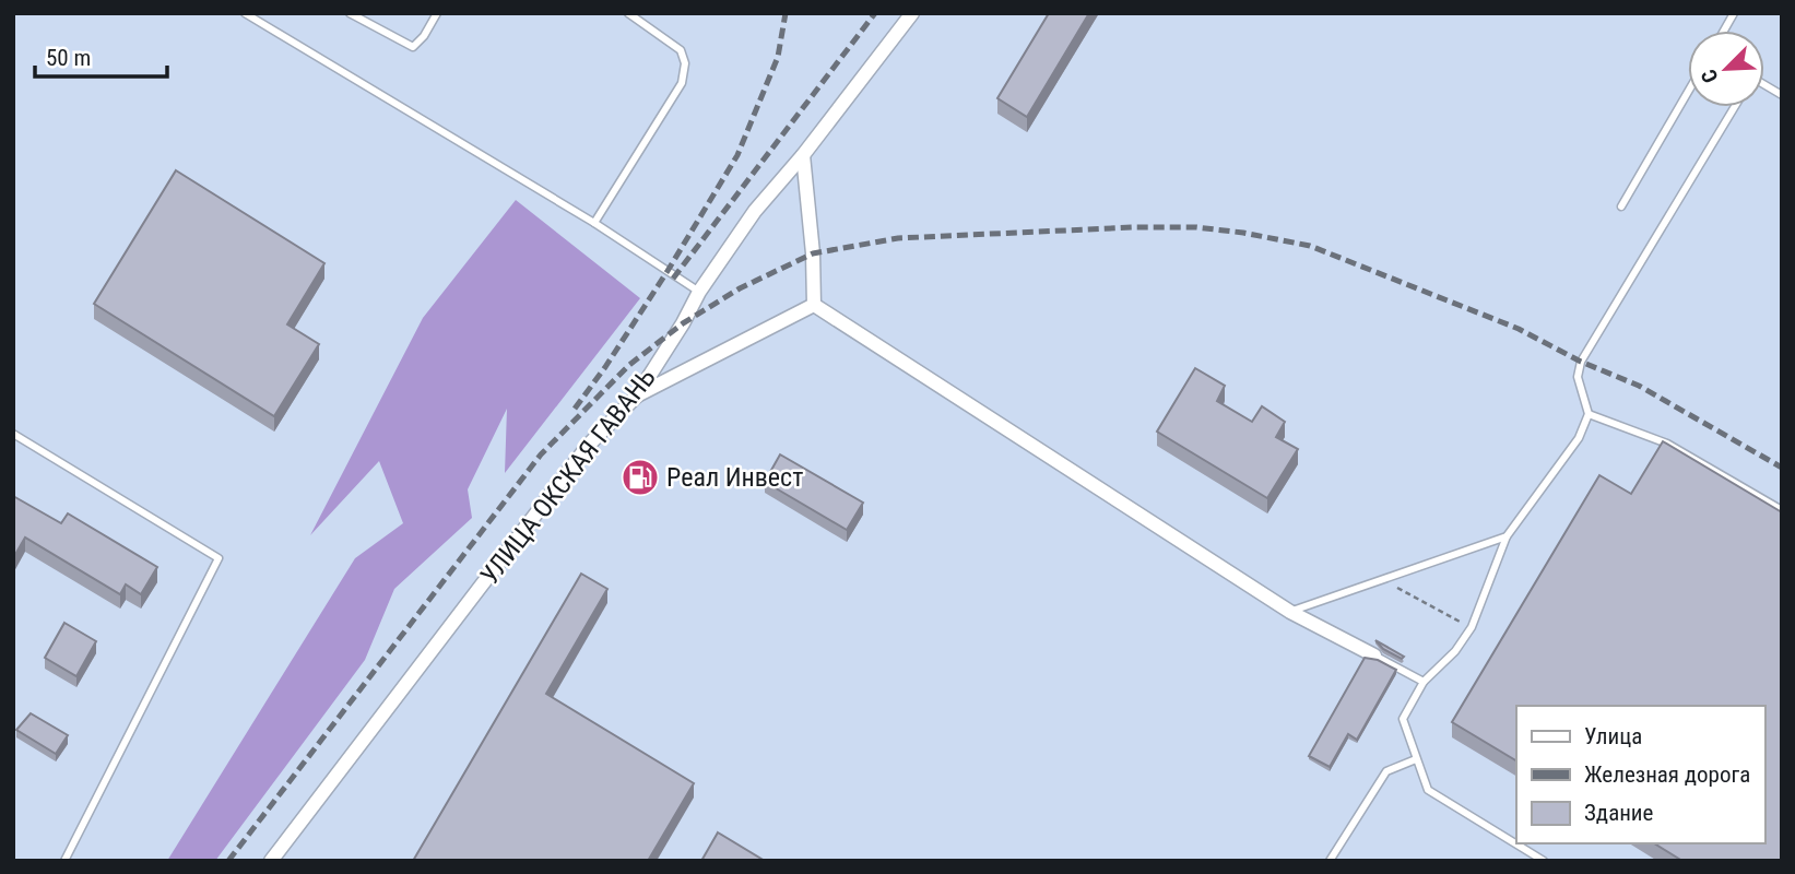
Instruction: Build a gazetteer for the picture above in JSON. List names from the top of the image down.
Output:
{
  "streets": {
    "street": ["УЛИЦА ОКСКАЯ ГАВАНЬ"]
  },
  "places": {
    "fuel station": ["Реал Инвест"]
  },
  "legend": ["Улица", "Железная дорога", "Здание"],
  "scale_bar": "50 m",
  "north": "bottom left"
}
